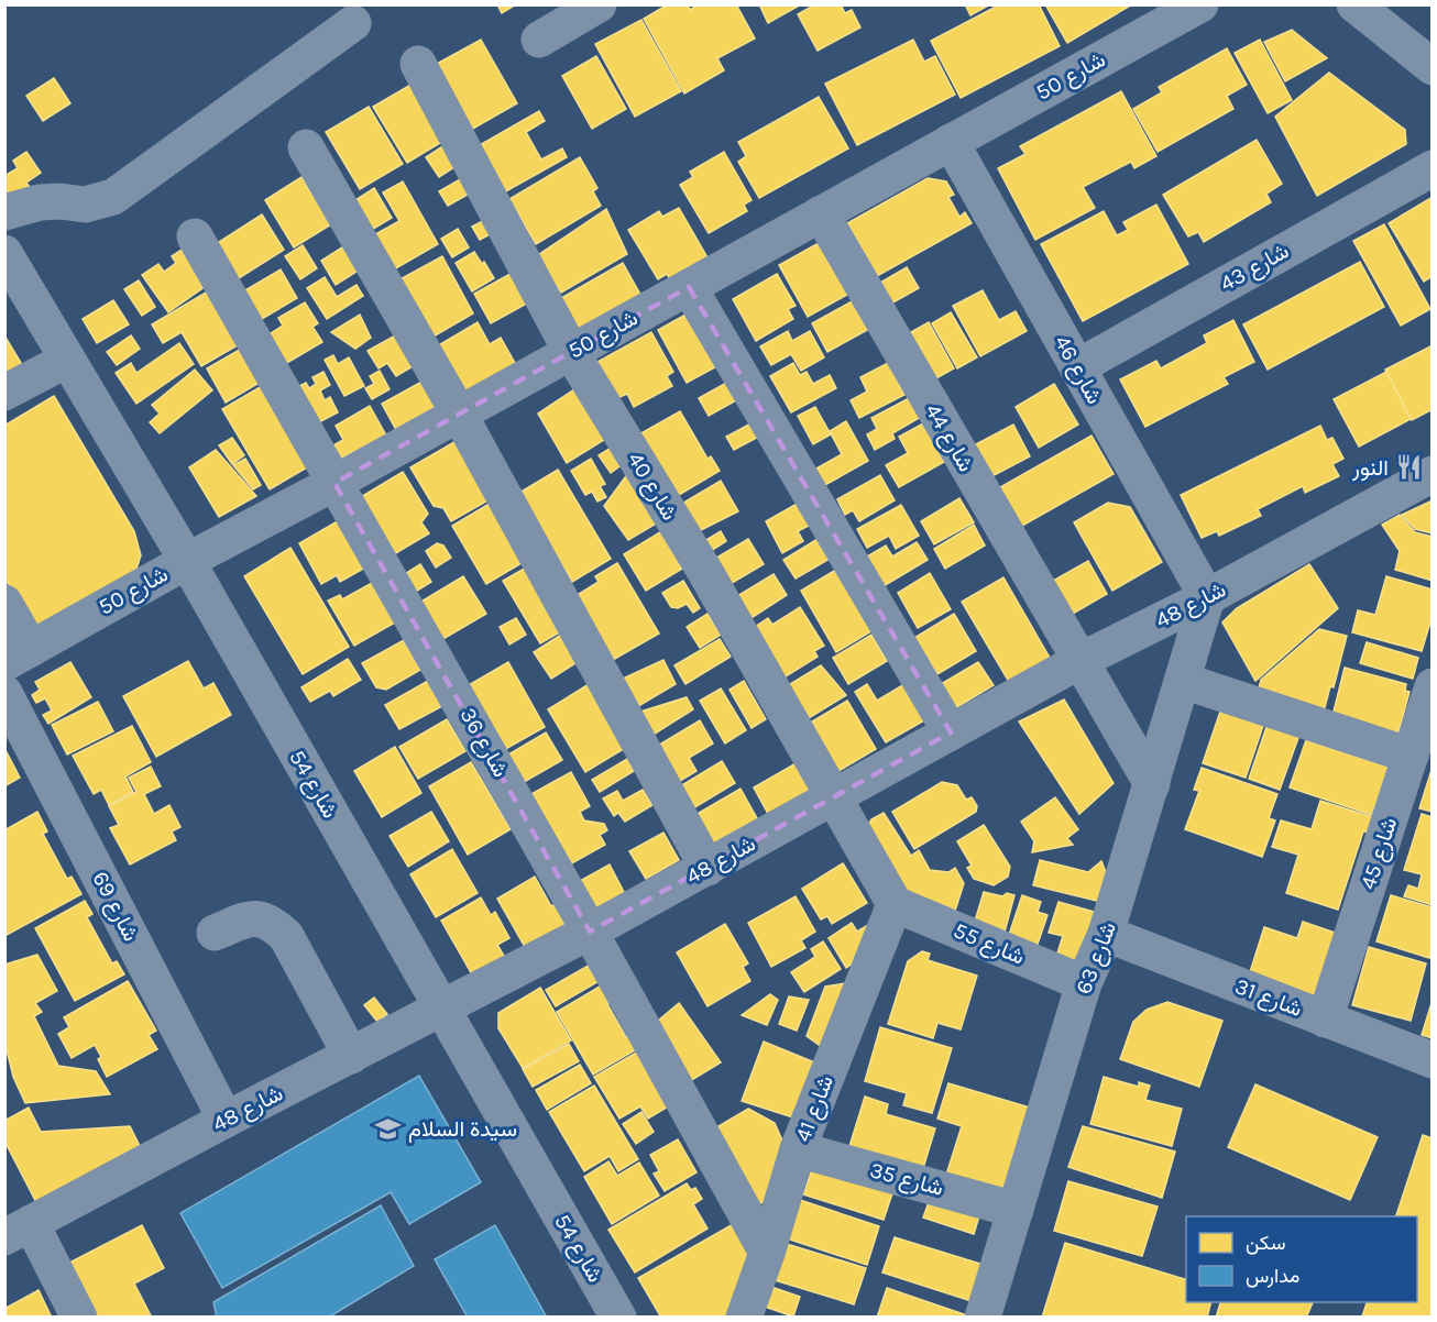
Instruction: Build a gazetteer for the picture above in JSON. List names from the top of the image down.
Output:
{
  "streets": {
    "street": [
      "شارع 50",
      "شارع 43",
      "شارع 46",
      "شارع 44",
      "شارع 40",
      "شارع 48",
      "شارع 36",
      "شارع 54",
      "شارع 45",
      "شارع 69",
      "شارع 55",
      "شارع 63",
      "شارع 31",
      "شارع 41",
      "شارع 35"
    ]
  },
  "crossings": [
    ["شارع 50", "شارع 46"],
    ["شارع 50", "شارع 44"],
    ["شارع 50", "شارع 40"],
    ["شارع 50", "شارع 36"],
    ["شارع 50", "شارع 54"],
    ["شارع 43", "شارع 46"],
    ["شارع 46", "شارع 48"],
    ["شارع 46", "شارع 63"],
    ["شارع 44", "شارع 48"],
    ["شارع 40", "شارع 48"],
    ["شارع 40", "شارع 55"],
    ["شارع 40", "شارع 41"],
    ["شارع 48", "شارع 36"],
    ["شارع 48", "شارع 54"],
    ["شارع 48", "شارع 69"],
    ["شارع 48", "شارع 63"],
    ["شارع 36", "شارع 41"],
    ["شارع 45", "شارع 31"],
    ["شارع 55", "شارع 63"],
    ["شارع 55", "شارع 41"],
    ["شارع 63", "شارع 31"],
    ["شارع 63", "شارع 35"],
    ["شارع 41", "شارع 35"]
  ],
  "places": {
    "restaurant": ["النور"],
    "school or university": ["سيدة السلام"]
  },
  "legend": ["سكن", "مدارس"]
}
